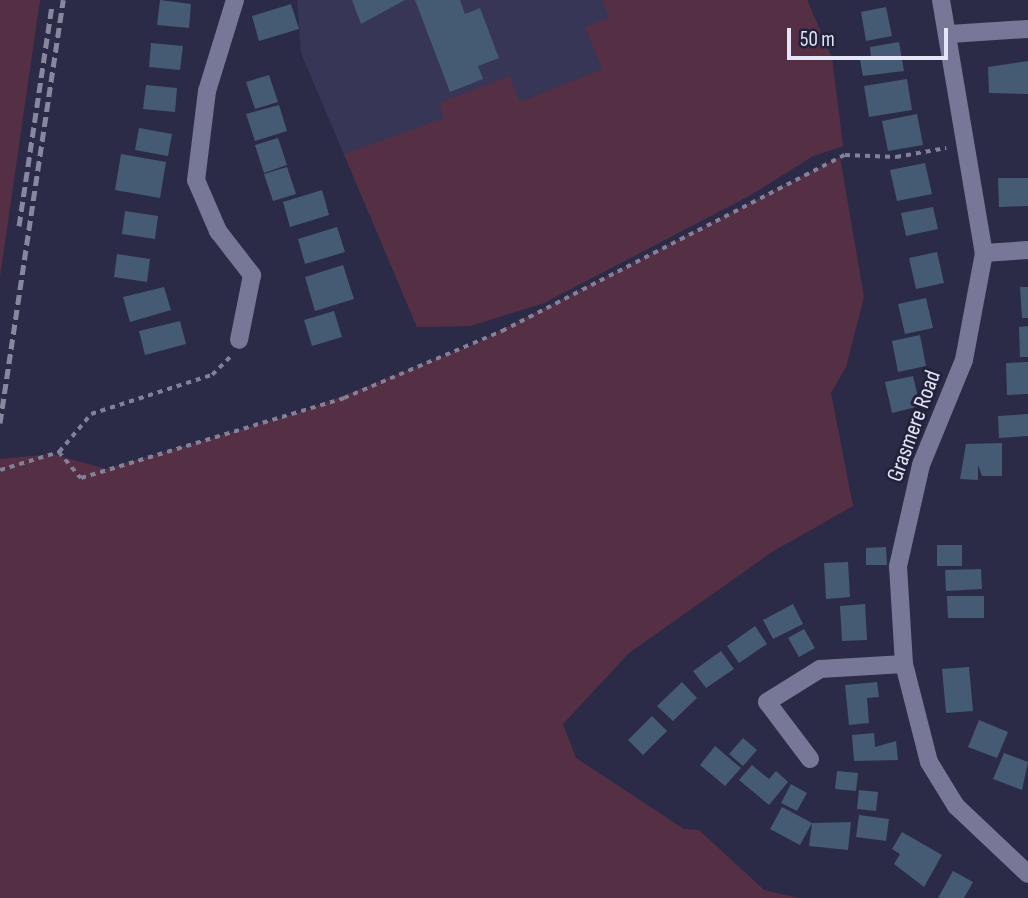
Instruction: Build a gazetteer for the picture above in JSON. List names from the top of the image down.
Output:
{
  "streets": {
    "street": ["Grasmere Road"]
  },
  "scale_bar": "50 m"
}
